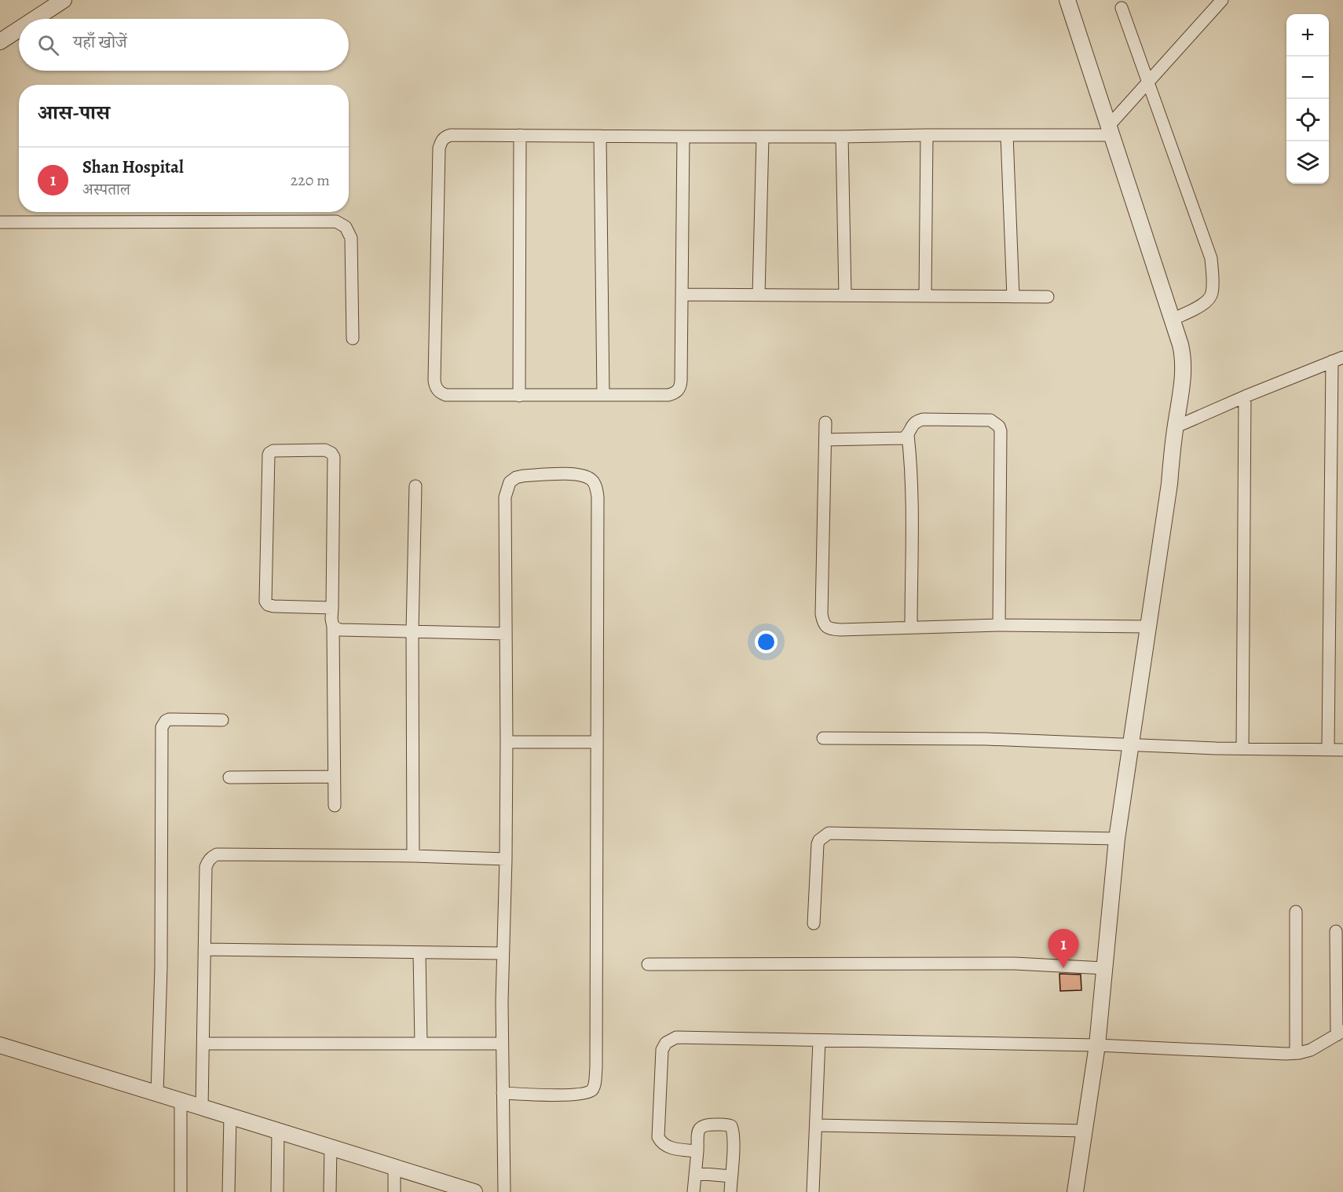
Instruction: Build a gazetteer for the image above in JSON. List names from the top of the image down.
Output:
{
  "page": {
    "map_buttons": ["+", "−"],
    "search": "यहाँ खोजें",
    "heading": "आस-पास",
    "list": [
      {
        "mark": "1",
        "name": "Shan Hospital",
        "note": "अस्पताल",
        "value": "220 m"
      }
    ],
    "pins": "1"
  }
}
